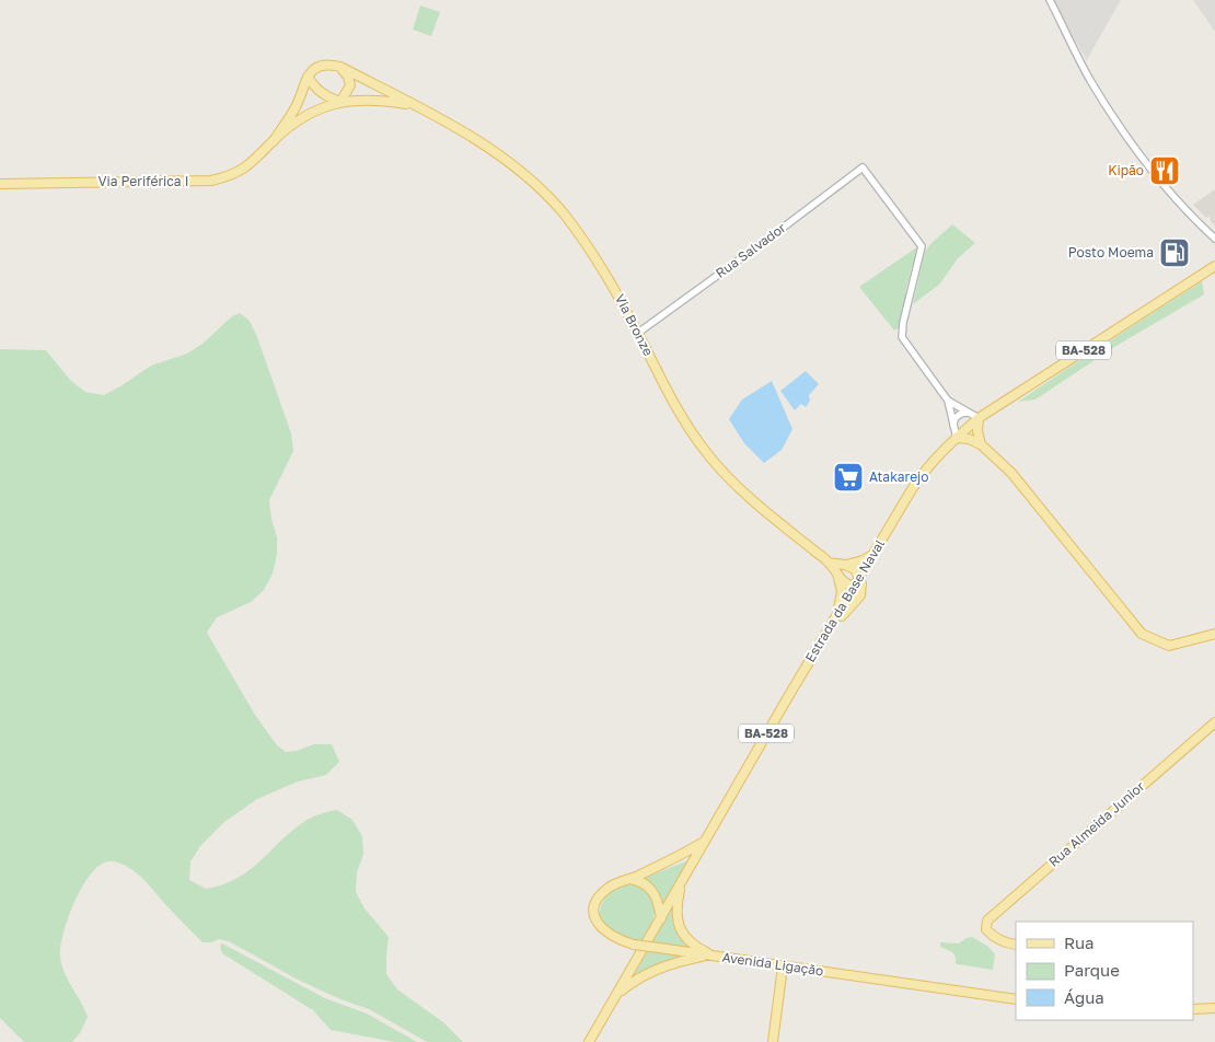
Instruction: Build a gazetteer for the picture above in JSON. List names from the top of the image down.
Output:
{
  "streets": {
    "main road": [
      "Via Periférica I",
      "Via Bronze",
      "BA-528",
      "Estrada da Base Naval",
      "Rua Almeida Junior",
      "Avenida Ligação"
    ],
    "street": ["Rua Salvador"]
  },
  "crossings": [
    ["Rua Salvador", "Via Bronze"],
    ["Via Bronze", "Estrada da Base Naval"],
    ["Estrada da Base Naval", "Avenida Ligação"]
  ],
  "places": {
    "restaurant": ["Kipão"],
    "fuel station": ["Posto Moema"],
    "supermarket": ["Atakarejo"]
  },
  "legend": ["Rua", "Parque", "Água"]
}
